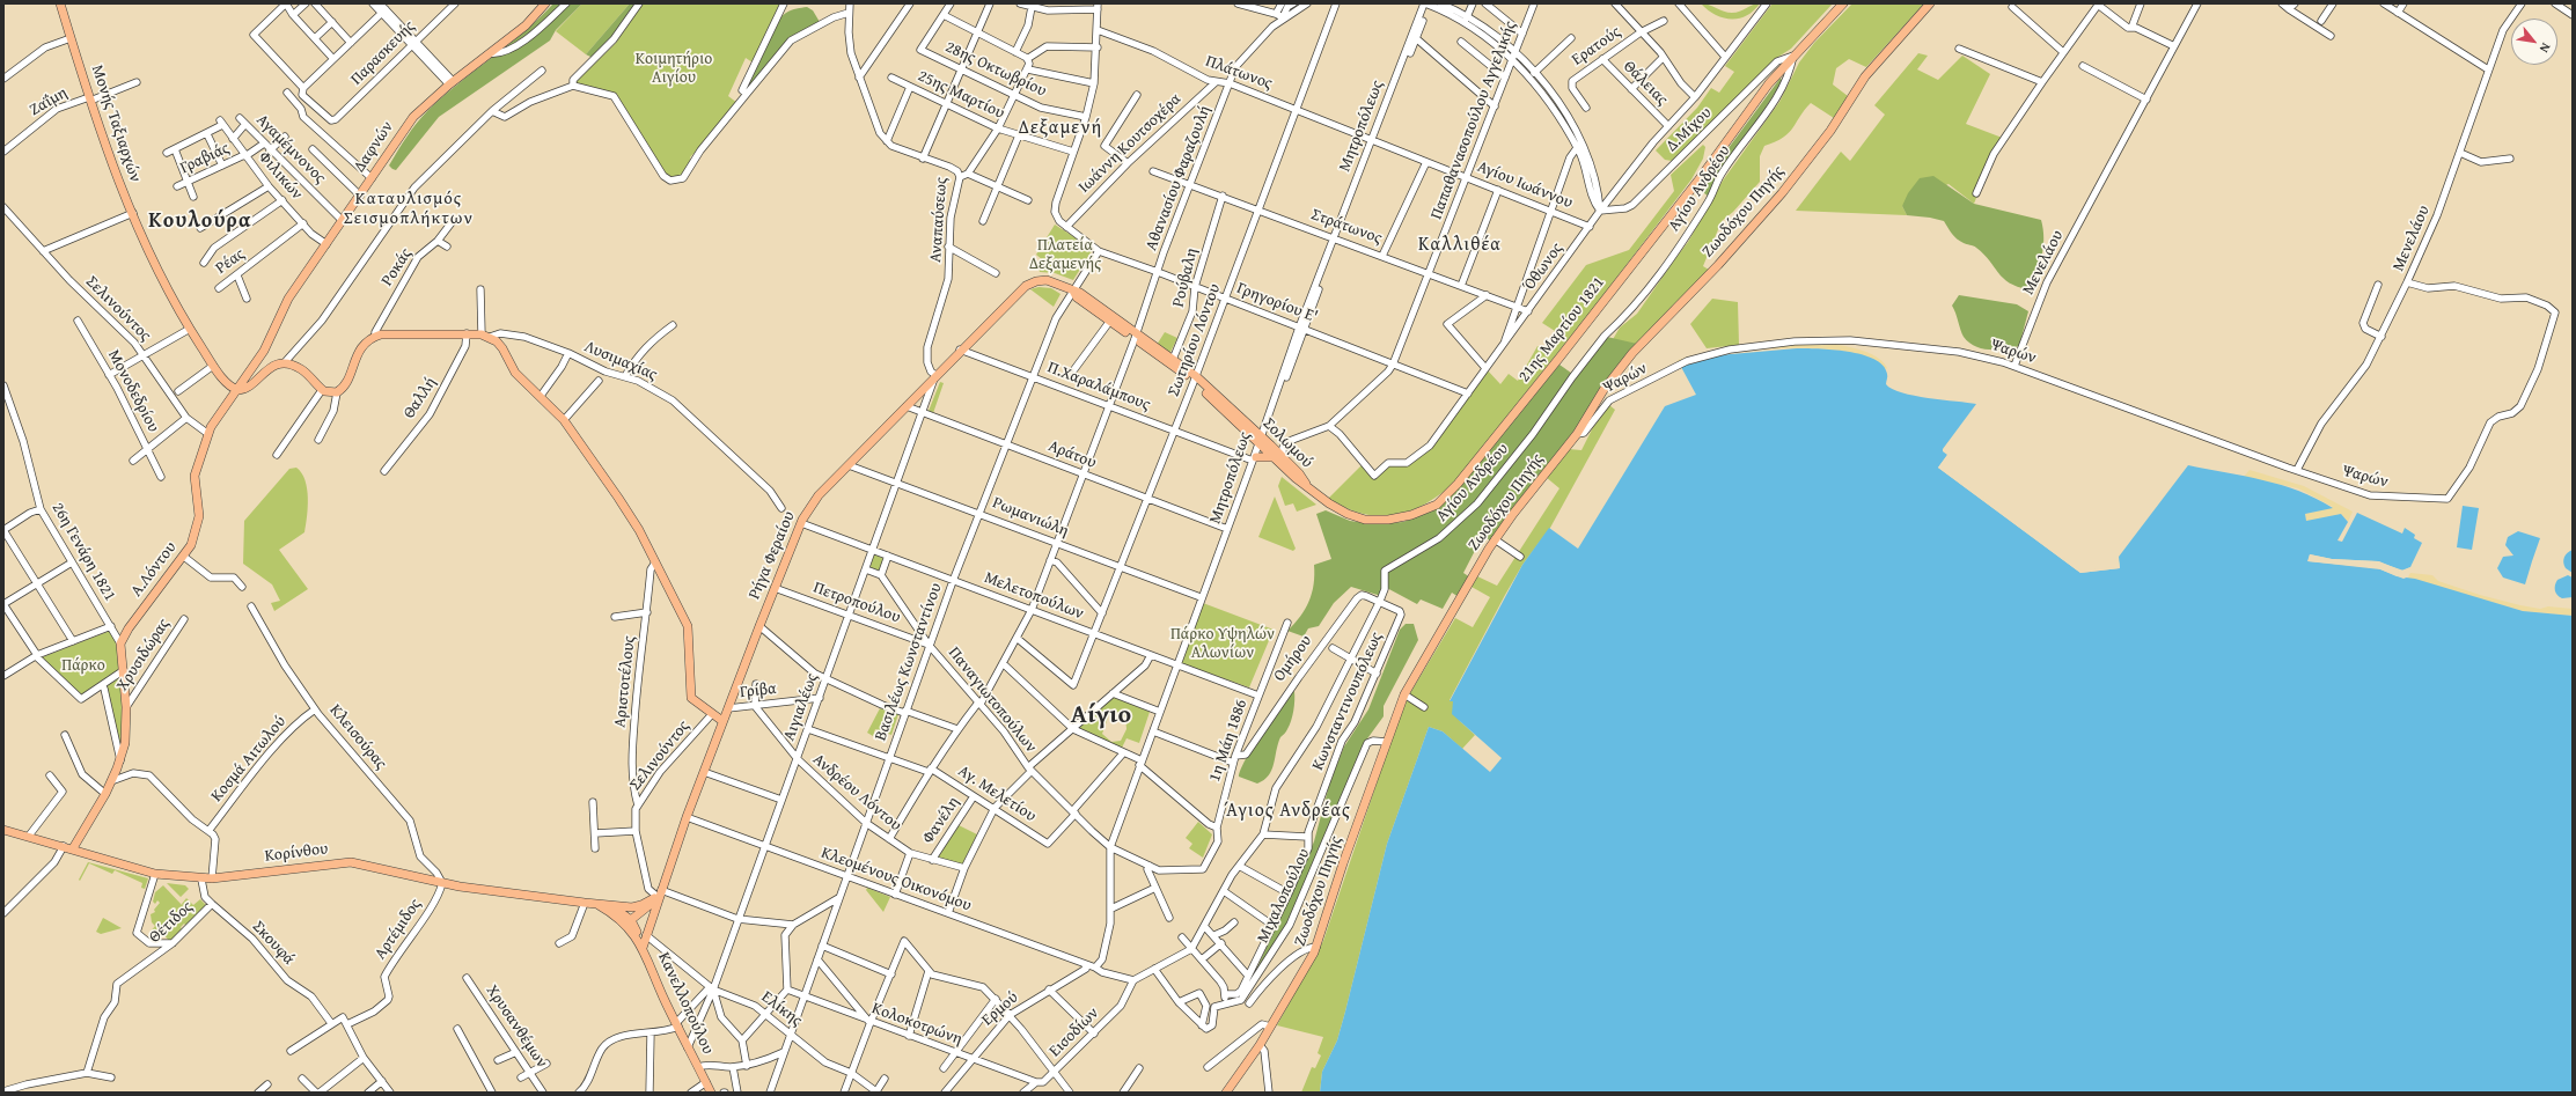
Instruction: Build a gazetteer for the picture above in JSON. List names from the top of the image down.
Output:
{
  "streets": {
    "main road": [
      "Μονής Ταξιαρχών",
      "Δαφνών",
      "Ζωοδόχου Πηγής",
      "21ης Μαρτίου 1821",
      "Σολωμού",
      "Ρήγα Φεραίου",
      "Α.Λόντου",
      "Κορίνθου",
      "Κανελλοπούλου"
    ],
    "street": [
      "Ερατούς",
      "Παρασκευής",
      "28ης Οκτωβρίου",
      "Πλάτωνος",
      "Θάλειας",
      "25ης Μαρτίου",
      "Ζαΐμη",
      "Παπαθανασοπούλου Αγγελικής",
      "Μητροπόλεως",
      "Δ.Μίχου",
      "Ιωάννη Κουτσοχέρα",
      "Αγαμέμνονος",
      "Γραβιάς",
      "Φιλικών",
      "Αθανασίου Φαραζουλή",
      "Αγίου Ιωάννου",
      "Αγίου Ανδρέου",
      "Αναπαύσεως",
      "Στράτωνος",
      "Μενελάου",
      "Ρέας",
      "Ροκάς",
      "Όθωνος",
      "Ρούβαλη",
      "Γρηγορίου Ε'",
      "Σελινούντος",
      "Σωτηρίου Λόντου",
      "Ψαρών",
      "Λυσιμαχίας",
      "Π.Χαραλάμπους",
      "Μονοδεδρίου",
      "Θαλλή",
      "Αράτου",
      "Ρωμανιώλη",
      "26η Γενάρη 1821",
      "Μελετοπούλων",
      "Πετροπούλου",
      "Χρυσιδώρας",
      "Ομήρου",
      "Βασιλέως Κωνσταντίνου",
      "Αριστοτέλους",
      "Γρίβα",
      "Παναγιωτοπούλων",
      "Κωνσταντινουπόλεως",
      "Αιγιαλέως",
      "Κλεισούρας",
      "1η Μάη 1886",
      "Κοσμά Αιτωλού",
      "Ανδρέου Λόντου",
      "Αγ. Μελετίου",
      "Φανέλη",
      "Κλεομένους Οικονόμου",
      "Μιχαλοπούλου",
      "Θέτιδος",
      "Αρτέμιδος",
      "Σκουφά",
      "Ελίκης",
      "Ερμού",
      "Κολοκοτρώνη",
      "Χρυσανθέμων",
      "Εισοδίων"
    ]
  },
  "crossings": [
    ["Ερατούς", "Θάλειας"],
    ["Πλάτωνος", "Μητροπόλεως"],
    ["Πλάτωνος", "Ιωάννη Κουτσοχέρα"],
    ["Πλάτωνος", "Αθανασίου Φαραζουλή"],
    ["Πλάτωνος", "Αγίου Ιωάννου"],
    ["Πλάτωνος", "Σωτηρίου Λόντου"],
    ["Θάλειας", "Όθωνος"],
    ["Ζαΐμη", "Μονής Ταξιαρχών"],
    ["Παπαθανασοπούλου Αγγελικής", "Αγίου Ιωάννου"],
    ["Παπαθανασοπούλου Αγγελικής", "Στράτωνος"],
    ["Παπαθανασοπούλου Αγγελικής", "Όθωνος"],
    ["Παπαθανασοπούλου Αγγελικής", "Γρηγορίου Ε'"],
    ["Μονής Ταξιαρχών", "Δαφνών"],
    ["Μονής Ταξιαρχών", "Α.Λόντου"],
    ["Μητροπόλεως", "Αγίου Ιωάννου"],
    ["Μητροπόλεως", "Στράτωνος"],
    ["Μητροπόλεως", "Γρηγορίου Ε'"],
    ["Μητροπόλεως", "Π.Χαραλάμπους"],
    ["Μητροπόλεως", "Σολωμού"],
    ["Μητροπόλεως", "Αράτου"],
    ["Μητροπόλεως", "Ρωμανιώλη"],
    ["Μητροπόλεως", "Μελετοπούλων"],
    ["Μητροπόλεως", "Παναγιωτοπούλων"],
    ["Μητροπόλεως", "Κλεομένους Οικονόμου"],
    ["Δ.Μίχου", "Αγίου Ανδρέου"],
    ["Δ.Μίχου", "Όθωνος"],
    ["Δ.Μίχου", "21ης Μαρτίου 1821"],
    ["Ιωάννη Κουτσοχέρα", "Γρηγορίου Ε'"],
    ["Δαφνών", "Αγαμέμνονος"],
    ["Δαφνών", "Φιλικών"],
    ["Δαφνών", "Α.Λόντου"],
    ["Αγαμέμνονος", "Γραβιάς"],
    ["Γραβιάς", "Φιλικών"],
    ["Φιλικών", "Ρέας"],
    ["Αθανασίου Φαραζουλή", "Στράτωνος"],
    ["Αθανασίου Φαραζουλή", "Γρηγορίου Ε'"],
    ["Αθανασίου Φαραζουλή", "Σωτηρίου Λόντου"],
    ["Αθανασίου Φαραζουλή", "Π.Χαραλάμπους"],
    ["Αθανασίου Φαραζουλή", "Σολωμού"],
    ["Αθανασίου Φαραζουλή", "Αράτου"],
    ["Αθανασίου Φαραζουλή", "Ρωμανιώλη"],
    ["Αθανασίου Φαραζουλή", "Μελετοπούλων"],
    ["Αθανασίου Φαραζουλή", "Παναγιωτοπούλων"],
    ["Αθανασίου Φαραζουλή", "Ανδρέου Λόντου"],
    ["Αθανασίου Φαραζουλή", "Αγ. Μελετίου"],
    ["Αγίου Ιωάννου", "Όθωνος"],
    ["Αγίου Ανδρέου", "21ης Μαρτίου 1821"],
    ["Αγίου Ανδρέου", "Ομήρου"],
    ["Αγίου Ανδρέου", "Κωνσταντινουπόλεως"],
    ["Ζωοδόχου Πηγής", "Ψαρών"],
    ["Ζωοδόχου Πηγής", "Μιχαλοπούλου"],
    ["Αναπαύσεως", "Ρήγα Φεραίου"],
    ["Αναπαύσεως", "Αιγιαλέως"],
    ["Στράτωνος", "Όθωνος"],
    ["Στράτωνος", "Ρούβαλη"],
    ["Στράτωνος", "Σωτηρίου Λόντου"],
    ["Μενελάου", "Ψαρών"],
    ["Όθωνος", "Γρηγορίου Ε'"],
    ["Ρούβαλη", "Γρηγορίου Ε'"],
    ["Ρούβαλη", "Σολωμού"],
    ["Γρηγορίου Ε'", "Σωτηρίου Λόντου"],
    ["Γρηγορίου Ε'", "Βασιλέως Κωνσταντίνου"],
    ["Σελινούντος", "Ρήγα Φεραίου"],
    ["Σελινούντος", "Α.Λόντου"],
    ["Σελινούντος", "Αριστοτέλους"],
    ["Σελινούντος", "Κορίνθου"],
    ["21ης Μαρτίου 1821", "Σολωμού"],
    ["Σωτηρίου Λόντου", "Π.Χαραλάμπους"],
    ["Σωτηρίου Λόντου", "Σολωμού"],
    ["Σωτηρίου Λόντου", "Αράτου"],
    ["Σωτηρίου Λόντου", "Ρωμανιώλη"],
    ["Σωτηρίου Λόντου", "Μελετοπούλων"],
    ["Π.Χαραλάμπους", "Ρήγα Φεραίου"],
    ["Π.Χαραλάμπους", "Βασιλέως Κωνσταντίνου"],
    ["Σολωμού", "Ρήγα Φεραίου"],
    ["Σολωμού", "Βασιλέως Κωνσταντίνου"],
    ["Αράτου", "Ρήγα Φεραίου"],
    ["Αράτου", "Βασιλέως Κωνσταντίνου"],
    ["Αράτου", "Αιγιαλέως"],
    ["Ρωμανιώλη", "Ρήγα Φεραίου"],
    ["Ρωμανιώλη", "Βασιλέως Κωνσταντίνου"],
    ["Ρωμανιώλη", "Αιγιαλέως"],
    ["26η Γενάρη 1821", "Α.Λόντου"],
    ["Ρήγα Φεραίου", "Μελετοπούλων"],
    ["Ρήγα Φεραίου", "Πετροπούλου"],
    ["Ρήγα Φεραίου", "Γρίβα"],
    ["Ρήγα Φεραίου", "Αιγιαλέως"],
    ["Ρήγα Φεραίου", "Κορίνθου"],
    ["Ρήγα Φεραίου", "Κλεομένους Οικονόμου"],
    ["Ρήγα Φεραίου", "Κανελλοπούλου"],
    ["Ρήγα Φεραίου", "Ελίκης"],
    ["Μελετοπούλων", "Βασιλέως Κωνσταντίνου"],
    ["Μελετοπούλων", "Αιγιαλέως"],
    ["Μελετοπούλων", "1η Μάη 1886"],
    ["Πετροπούλου", "Βασιλέως Κωνσταντίνου"],
    ["Πετροπούλου", "Παναγιωτοπούλων"],
    ["Πετροπούλου", "Αιγιαλέως"],
    ["Ομήρου", "Κωνσταντινουπόλεως"],
    ["Ομήρου", "1η Μάη 1886"],
    ["Βασιλέως Κωνσταντίνου", "Παναγιωτοπούλων"],
    ["Βασιλέως Κωνσταντίνου", "Ανδρέου Λόντου"],
    ["Βασιλέως Κωνσταντίνου", "Αγ. Μελετίου"],
    ["Βασιλέως Κωνσταντίνου", "Κλεομένους Οικονόμου"],
    ["Βασιλέως Κωνσταντίνου", "Ελίκης"],
    ["Βασιλέως Κωνσταντίνου", "Κολοκοτρώνη"],
    ["Γρίβα", "Αιγιαλέως"],
    ["Γρίβα", "Ανδρέου Λόντου"],
    ["Παναγιωτοπούλων", "1η Μάη 1886"],
    ["Παναγιωτοπούλων", "Αγ. Μελετίου"],
    ["Αιγιαλέως", "Ανδρέου Λόντου"],
    ["Αιγιαλέως", "Αγ. Μελετίου"],
    ["Αιγιαλέως", "Κλεομένους Οικονόμου"],
    ["Αιγιαλέως", "Κανελλοπούλου"],
    ["Αιγιαλέως", "Ελίκης"],
    ["Κλεισούρας", "Κοσμά Αιτωλού"],
    ["Κλεισούρας", "Κορίνθου"],
    ["Κλεισούρας", "Αρτέμιδος"],
    ["Ανδρέου Λόντου", "Φανέλη"],
    ["Αγ. Μελετίου", "Φανέλη"],
    ["Κορίνθου", "Αρτέμιδος"],
    ["Κορίνθου", "Σκουφά"],
    ["Κορίνθου", "Κανελλοπούλου"],
    ["Κλεομένους Οικονόμου", "Ερμού"],
    ["Θέτιδος", "Σκουφά"],
    ["Ερμού", "Κολοκοτρώνη"],
    ["Κολοκοτρώνη", "Εισοδίων"]
  ],
  "districts": [
    "Δεξαμενή",
    "Καταυλισμός Σεισμοπλήκτων",
    "Κουλούρα",
    "Καλλιθέα",
    "Αίγιο",
    "Άγιος Ανδρέας"
  ],
  "parks": [
    "Κοιμητήριο Αιγίου",
    "Πλατεία Δεξαμενής",
    "Πάρκο Υψηλών Αλωνίων",
    "Πάρκο"
  ],
  "north": "bottom right"
}
